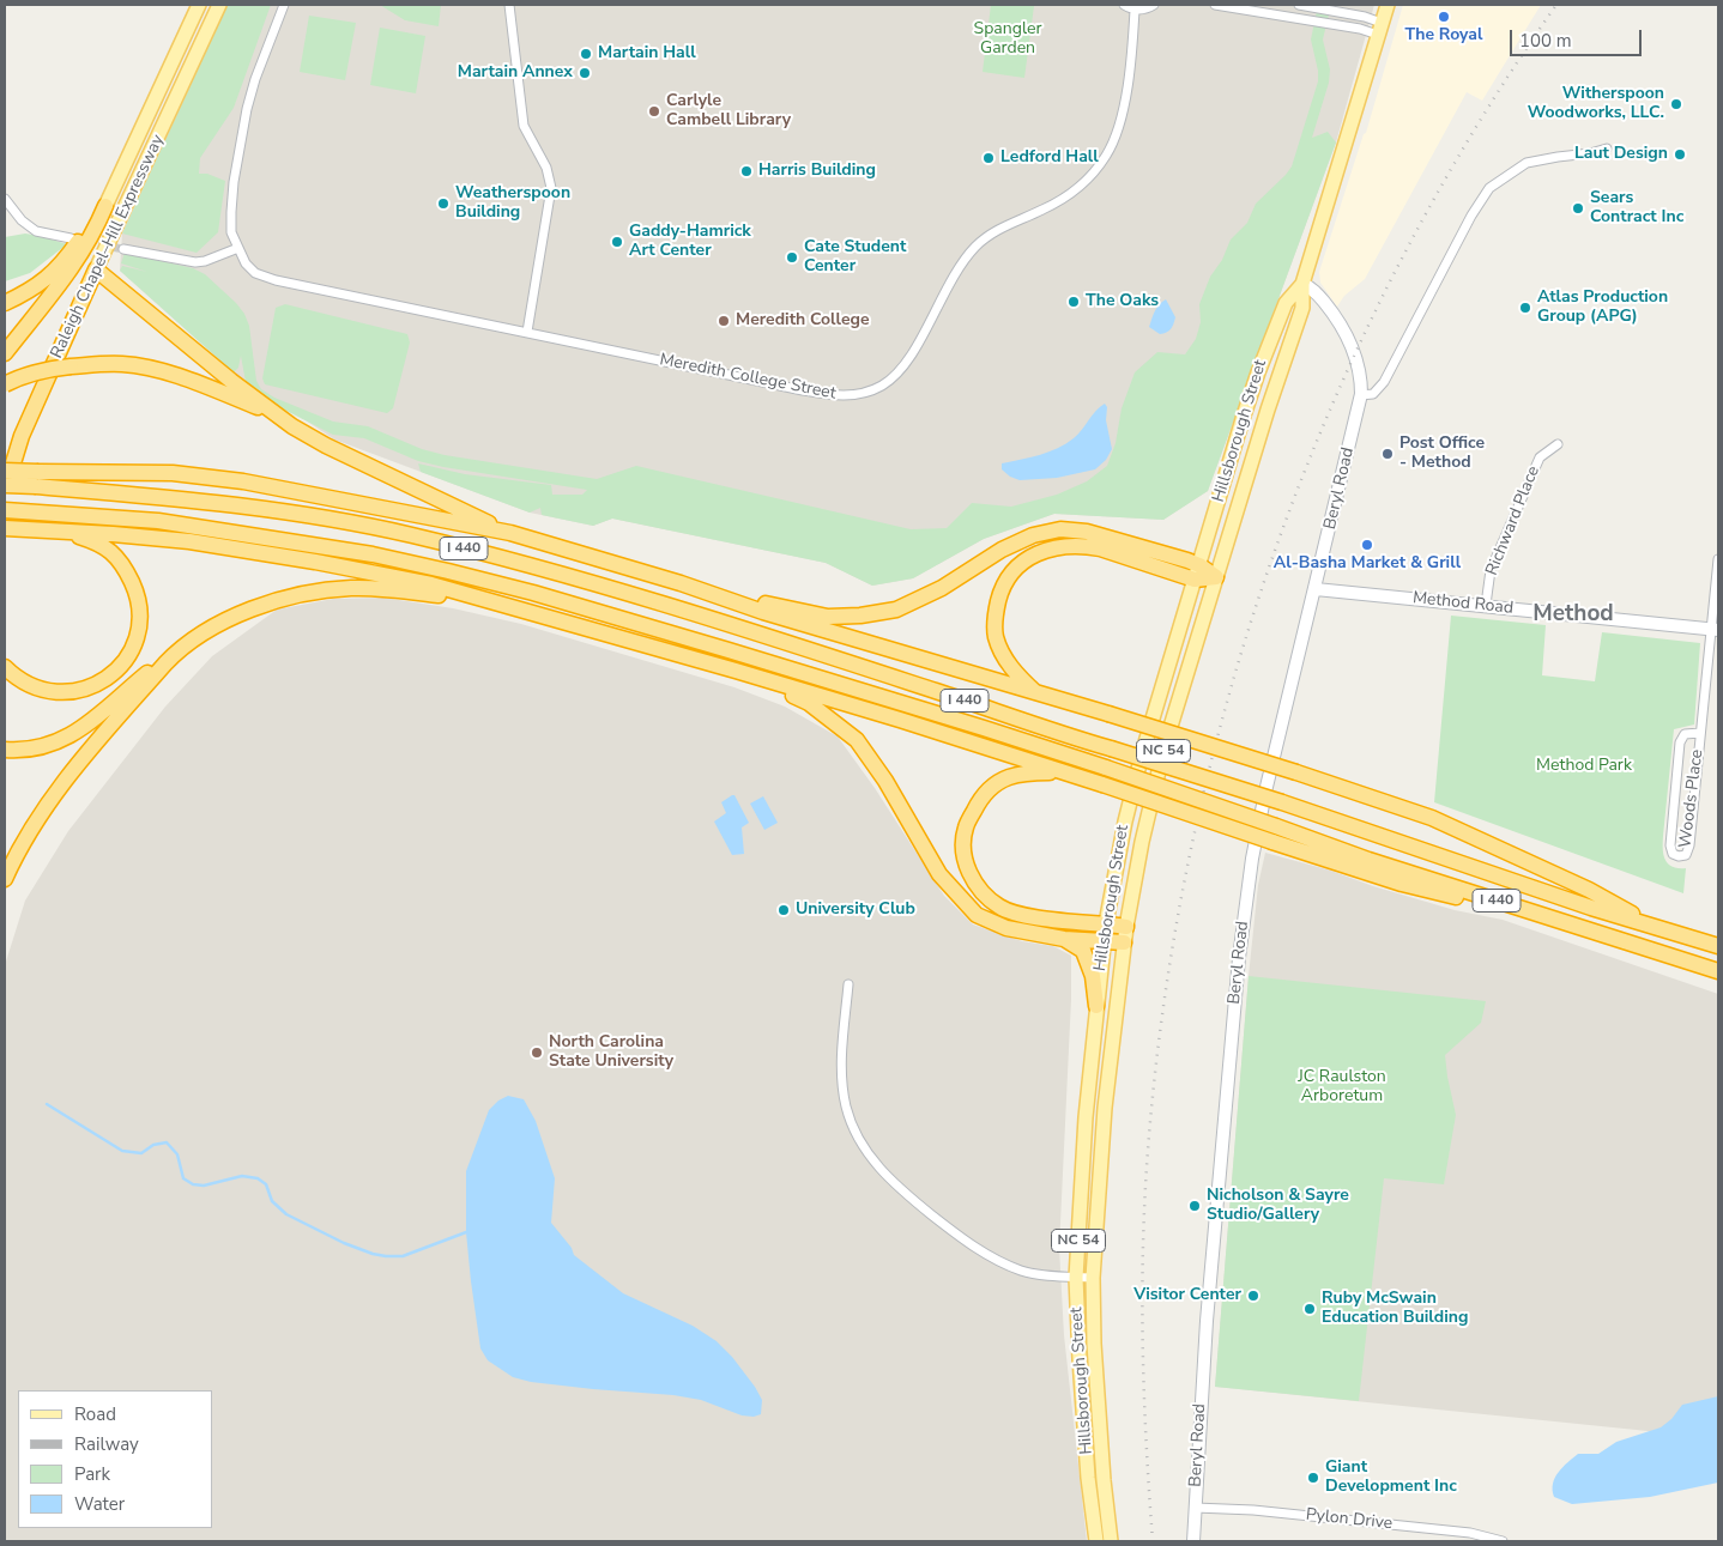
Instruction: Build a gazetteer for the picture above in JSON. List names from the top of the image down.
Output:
{
  "streets": {
    "highway": ["Raleigh Chapel–Hill Expressway", "I 440"],
    "main road": ["Hillsborough Street", "NC 54"],
    "street": [
      "Meredith College Street",
      "Beryl Road",
      "Richward Place",
      "Method Road",
      "Woods Place",
      "Pylon Drive"
    ]
  },
  "crossings": [
    ["Hillsborough Street", "Beryl Road"],
    ["Beryl Road", "Method Road"],
    ["Beryl Road", "Pylon Drive"],
    ["Richward Place", "Method Road"],
    ["Method Road", "Woods Place"]
  ],
  "districts": ["Method"],
  "parks": ["Spangler Garden", "Method Park", "JC Raulston Arboretum"],
  "places": [
    "The Royal",
    "Martain Hall",
    "Martain Annex",
    "Witherspoon Woodworks, LLC.",
    "Carlyle Cambell Library",
    "Laut Design",
    "Ledford Hall",
    "Harris Building",
    "Weatherspoon Building",
    "Sears Contract Inc",
    "Gaddy-Hamrick Art Center",
    "Cate Student Center",
    "The Oaks",
    "Atlas Production Group (APG)",
    "Meredith College",
    "Post Office - Method",
    "Al-Basha Market & Grill",
    "University Club",
    "North Carolina State University",
    "Nicholson & Sayre Studio/Gallery",
    "Visitor Center",
    "Ruby McSwain Education Building",
    "Giant Development Inc"
  ],
  "legend": [
    "Road",
    "Railway",
    "Park",
    "Water"
  ],
  "scale_bar": "100 m"
}
